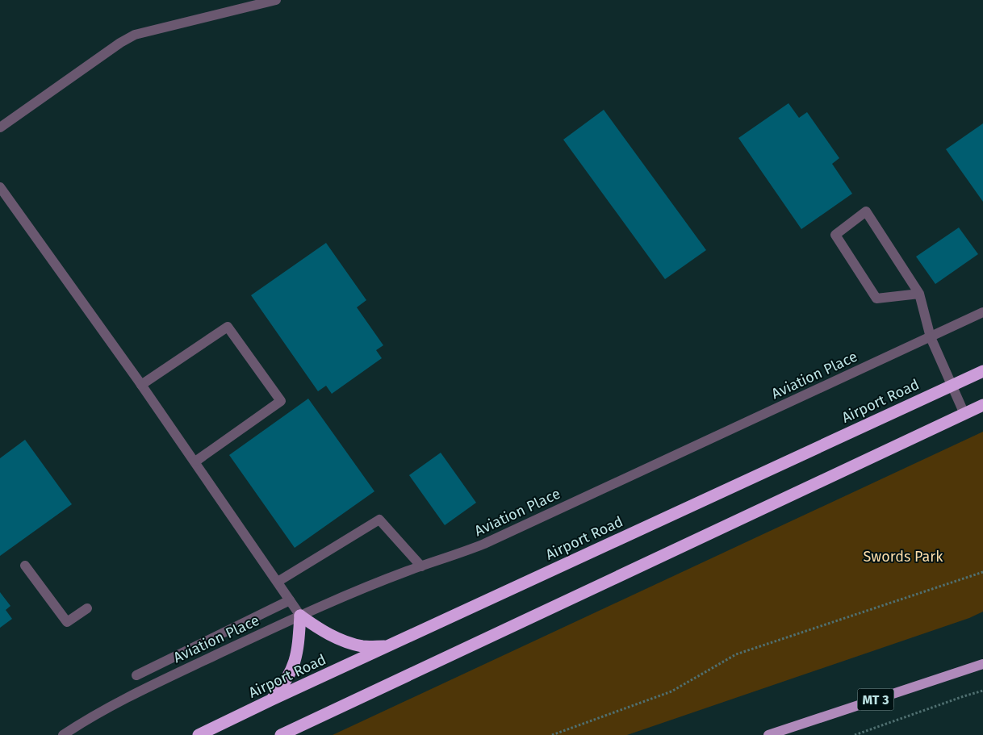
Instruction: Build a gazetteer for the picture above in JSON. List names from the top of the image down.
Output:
{
  "streets": {
    "highway": ["Airport Road"],
    "main road": ["MT 3"],
    "street": ["Aviation Place"]
  },
  "parks": ["Swords Park"]
}
